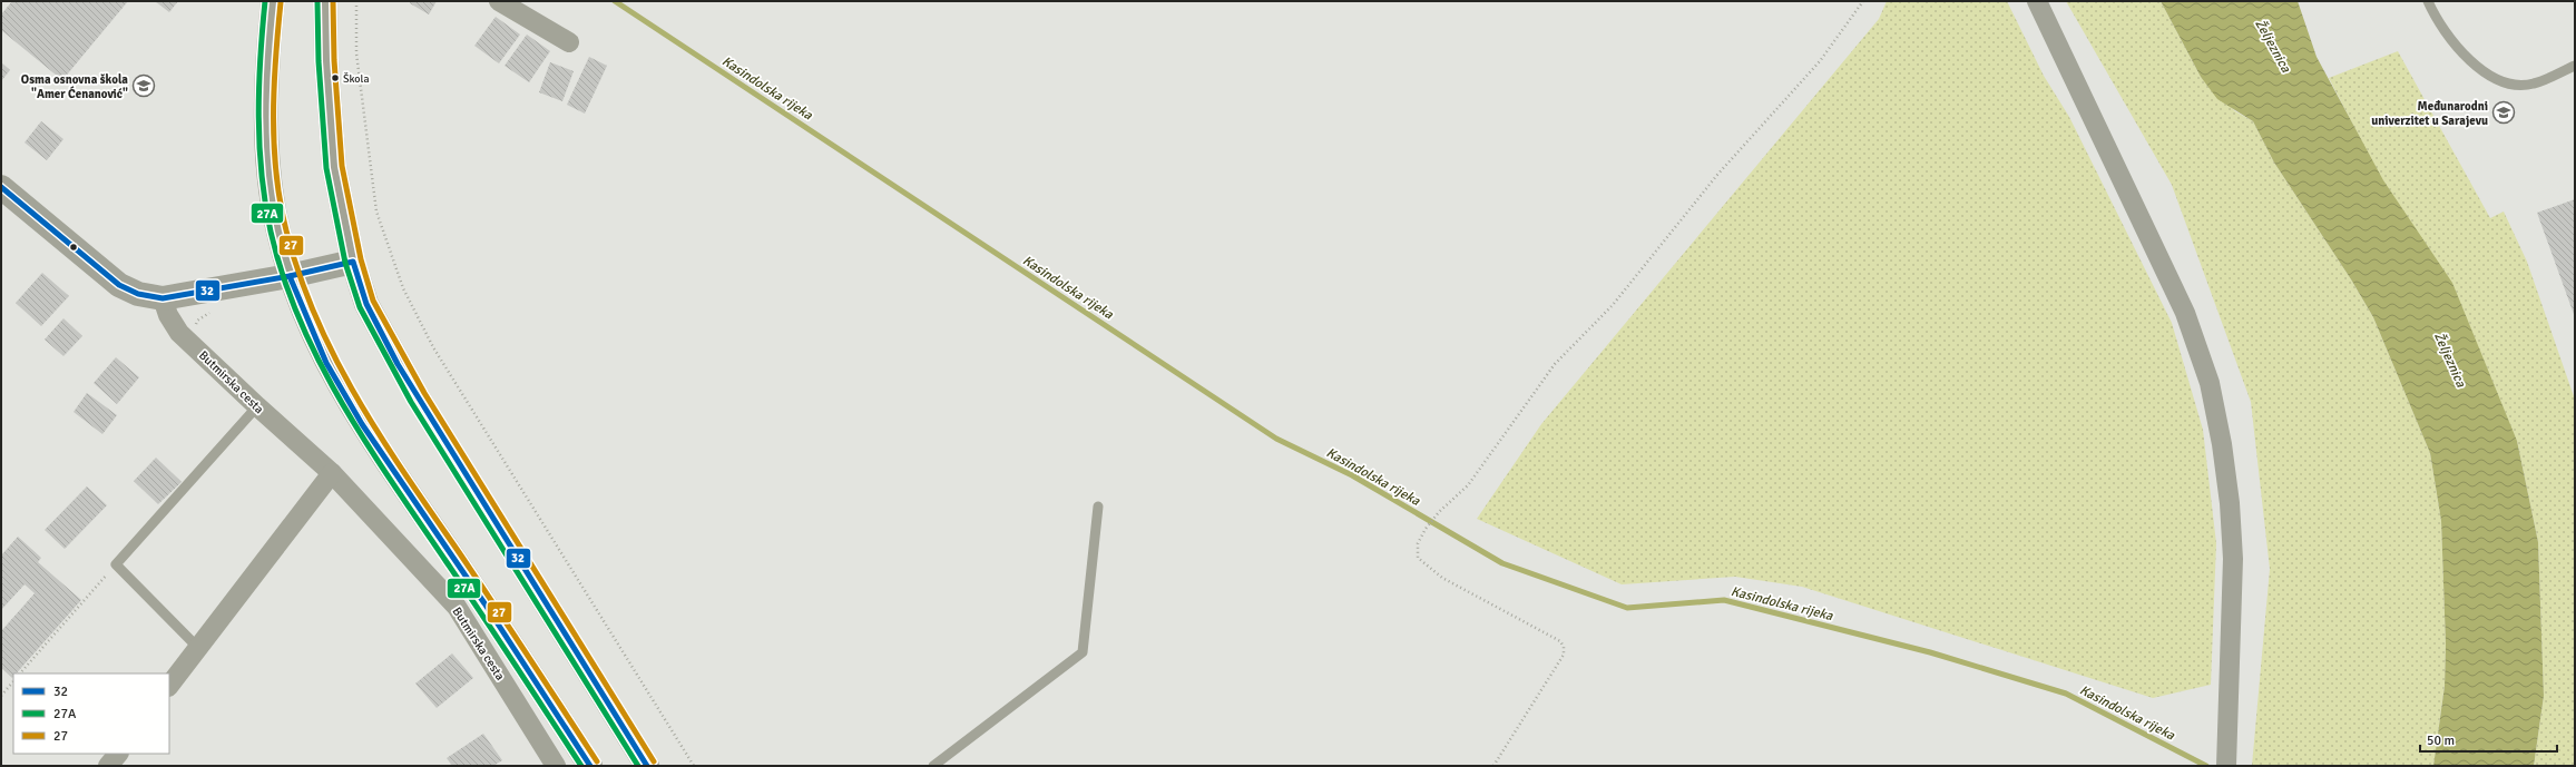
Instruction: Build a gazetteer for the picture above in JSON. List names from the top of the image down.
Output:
{
  "streets": {
    "street": ["Butmirska cesta"]
  },
  "water": ["Željeznica", "Kasindolska rijeka"],
  "places": {
    "other": ["Škola"],
    "school or university": ["Osma osnovna škola \"Amer Ćenanović\"", "Međunarodni univerzitet u Sarajevu"]
  },
  "lines": ["transit line 27A", "transit line 27", "transit line 32"],
  "legend": ["32", "27A", "27"],
  "scale_bar": "50 m"
}
